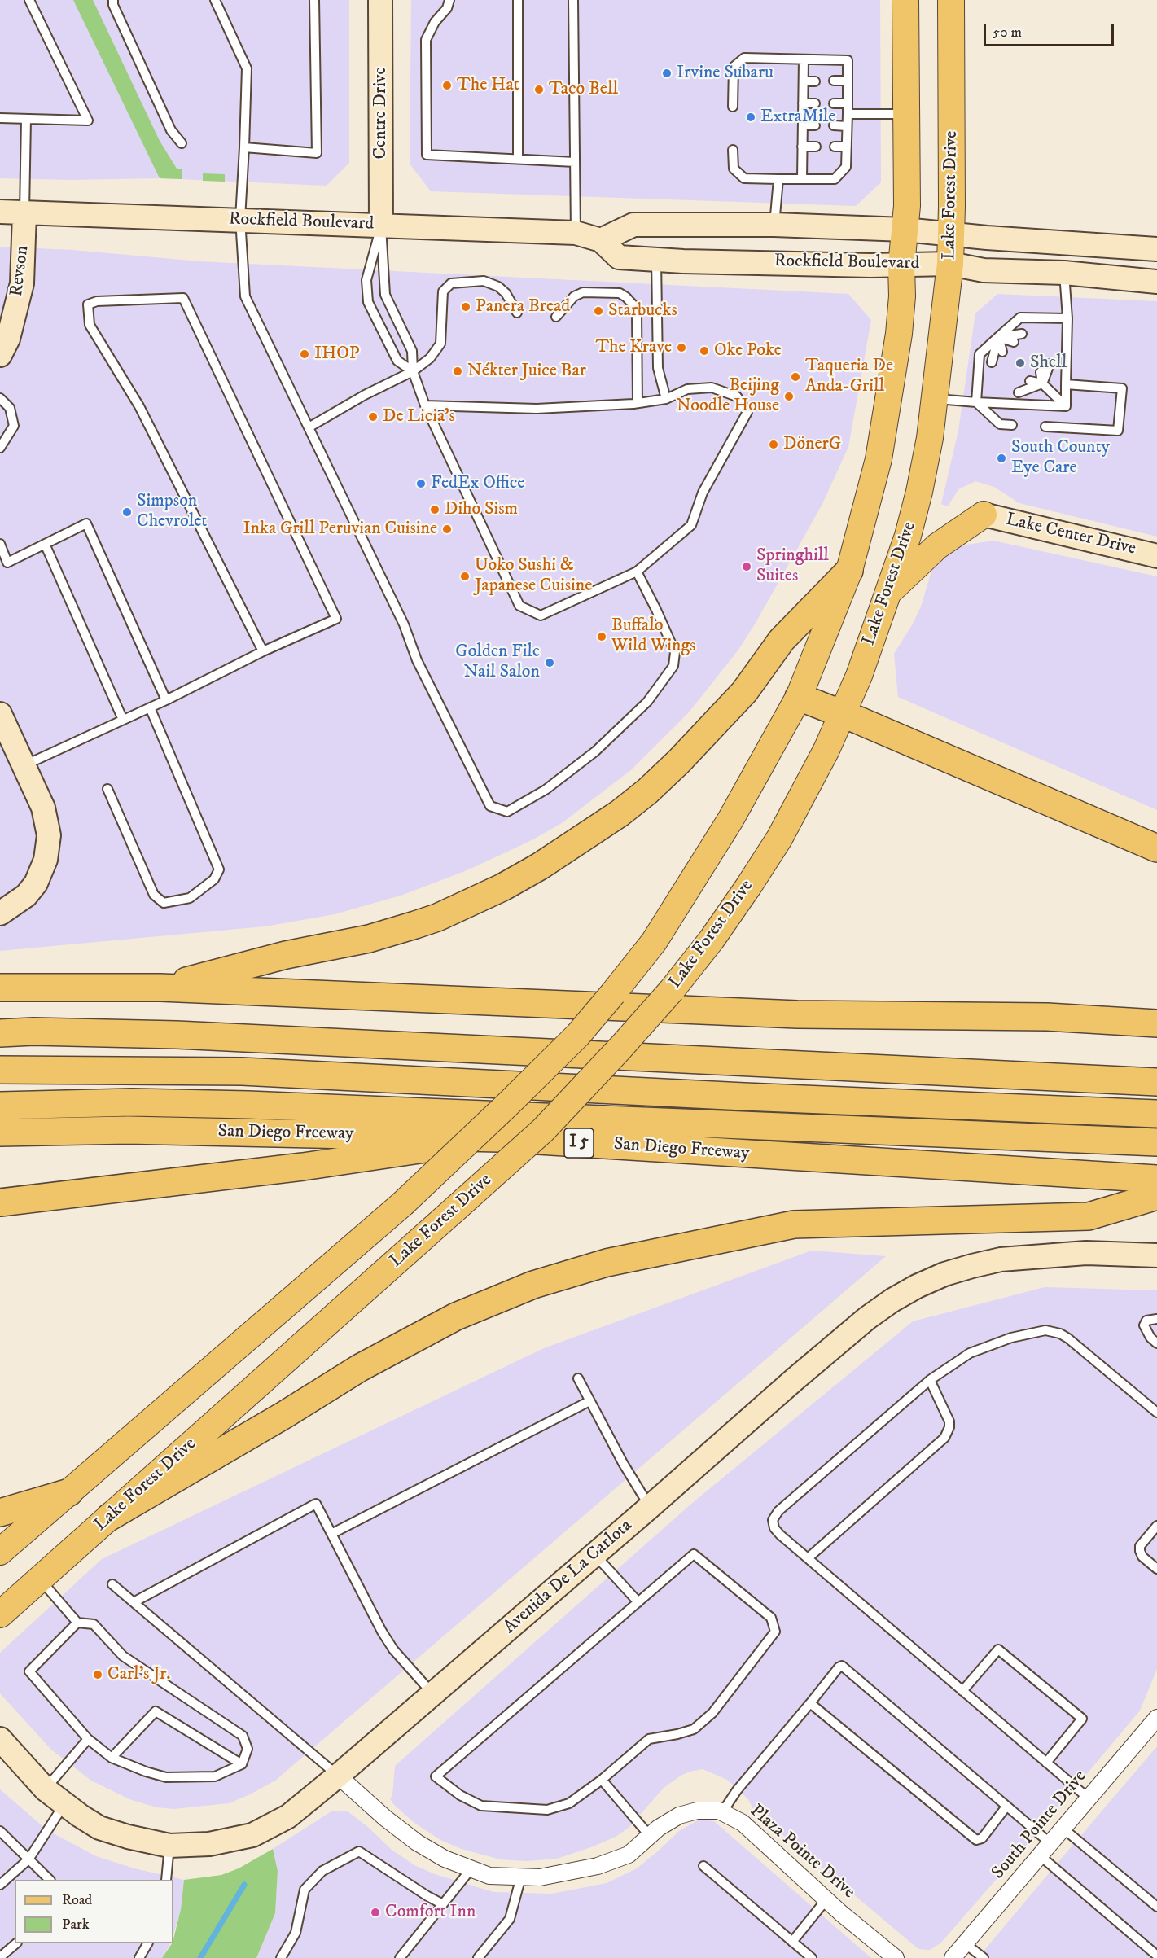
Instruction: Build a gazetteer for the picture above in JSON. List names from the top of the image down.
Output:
{
  "streets": {
    "highway": ["San Diego Freeway", "I 5"],
    "main road": [
      "Centre Drive",
      "Lake Forest Drive",
      "Rockfield Boulevard",
      "Revson",
      "Lake Center Drive",
      "Avenida De La Carlota"
    ],
    "street": ["South Pointe Drive", "Plaza Pointe Drive"]
  },
  "crossings": [
    ["Centre Drive", "Rockfield Boulevard"],
    ["Lake Forest Drive", "Rockfield Boulevard"],
    ["Rockfield Boulevard", "Revson"],
    ["Avenida De La Carlota", "Plaza Pointe Drive"]
  ],
  "places": [
    "Irvine Subaru",
    "The Hat",
    "Taco Bell",
    "ExtraMile",
    "Panera Bread",
    "Starbucks",
    "The Krave",
    "Oke Poke",
    "IHOP",
    "Shell",
    "Nékter Juice Bar",
    "Taqueria De Anda-Grill",
    "Beijing Noodle House",
    "De Licia’s",
    "DönerG",
    "South County Eye Care",
    "FedEx Office",
    "Diho Sism",
    "Simpson Chevrolet",
    "Inka Grill Peruvian Cuisine",
    "Springhill Suites",
    "Uoko Sushi & Japanese Cuisine",
    "Buffalo Wild Wings",
    "Golden File Nail Salon",
    "Carl's Jr.",
    "Comfort Inn"
  ],
  "legend": ["Road", "Park"],
  "scale_bar": "50 m"
}
